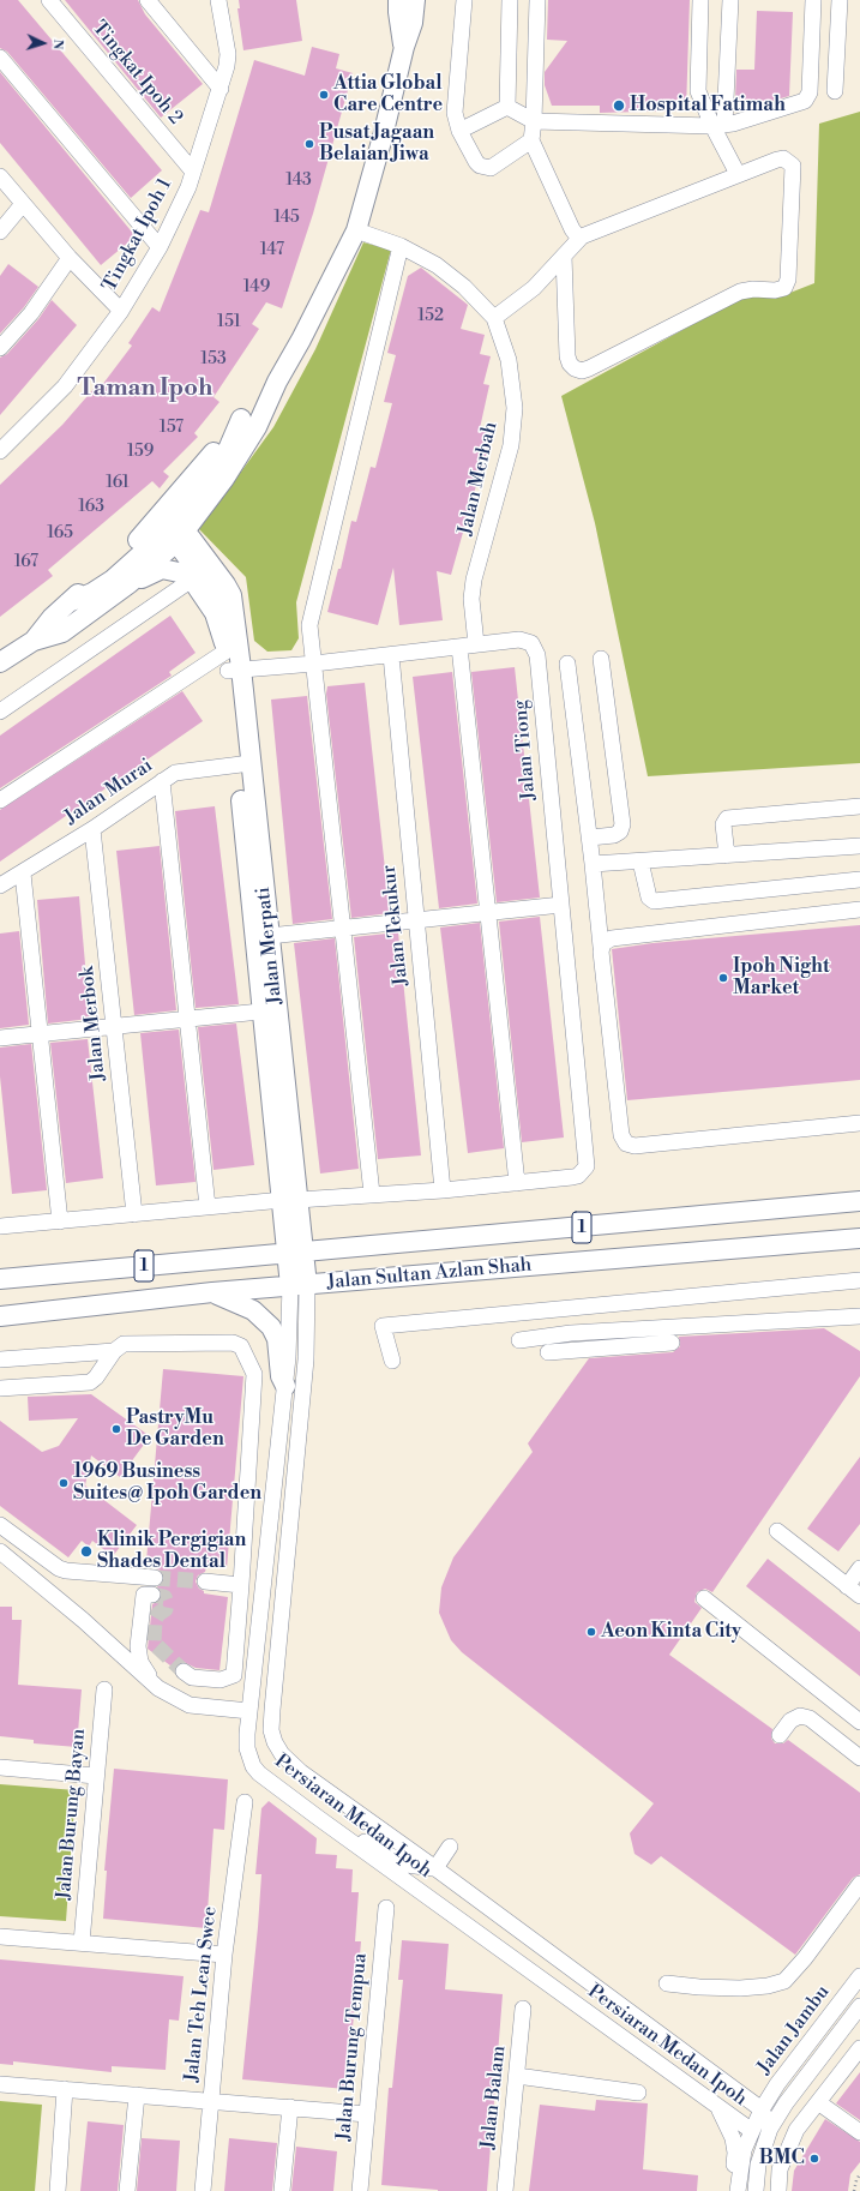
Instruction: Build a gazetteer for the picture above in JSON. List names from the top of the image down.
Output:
{
  "streets": {
    "main road": ["Jalan Merpati", "1", "Jalan Sultan Azlan Shah"],
    "street": [
      "Tingkat Ipoh 2",
      "Tingkat Ipoh 1",
      "Jalan Merbah",
      "Jalan Tiong",
      "Jalan Murai",
      "Jalan Tekukur",
      "Jalan Merbok",
      "Jalan Burung Bayan",
      "Persiaran Medan Ipoh",
      "Jalan Teh Lean Swee",
      "Jalan Jambu",
      "Jalan Burung Tempua",
      "Jalan Balam"
    ]
  },
  "crossings": [
    ["Tingkat Ipoh 2", "Tingkat Ipoh 1"],
    ["Jalan Merbah", "Jalan Tiong"],
    ["Jalan Tiong", "Jalan Tekukur"],
    ["Jalan Tiong", "Jalan Merpati"],
    ["Jalan Murai", "Jalan Merpati"],
    ["Jalan Murai", "Jalan Merbok"],
    ["Jalan Merpati", "Jalan Sultan Azlan Shah"],
    ["Jalan Merpati", "Persiaran Medan Ipoh"],
    ["Jalan Sultan Azlan Shah", "Persiaran Medan Ipoh"],
    ["Persiaran Medan Ipoh", "Jalan Jambu"]
  ],
  "districts": ["Taman Ipoh"],
  "places": [
    "Attia Global Care Centre",
    "Hospital Fatimah",
    "Pusat Jagaan Belaian Jiwa",
    "Ipoh Night Market",
    "PastryMu De Garden",
    "1969 Business Suites@ Ipoh Garden",
    "Klinik Pergigian Shades Dental",
    "Aeon Kinta City",
    "BMC"
  ],
  "house_numbers": [
    "143",
    "145",
    "147",
    "149",
    "152",
    "151",
    "153",
    "157",
    "159",
    "161",
    "163",
    "165",
    "167"
  ],
  "north": "right"
}
